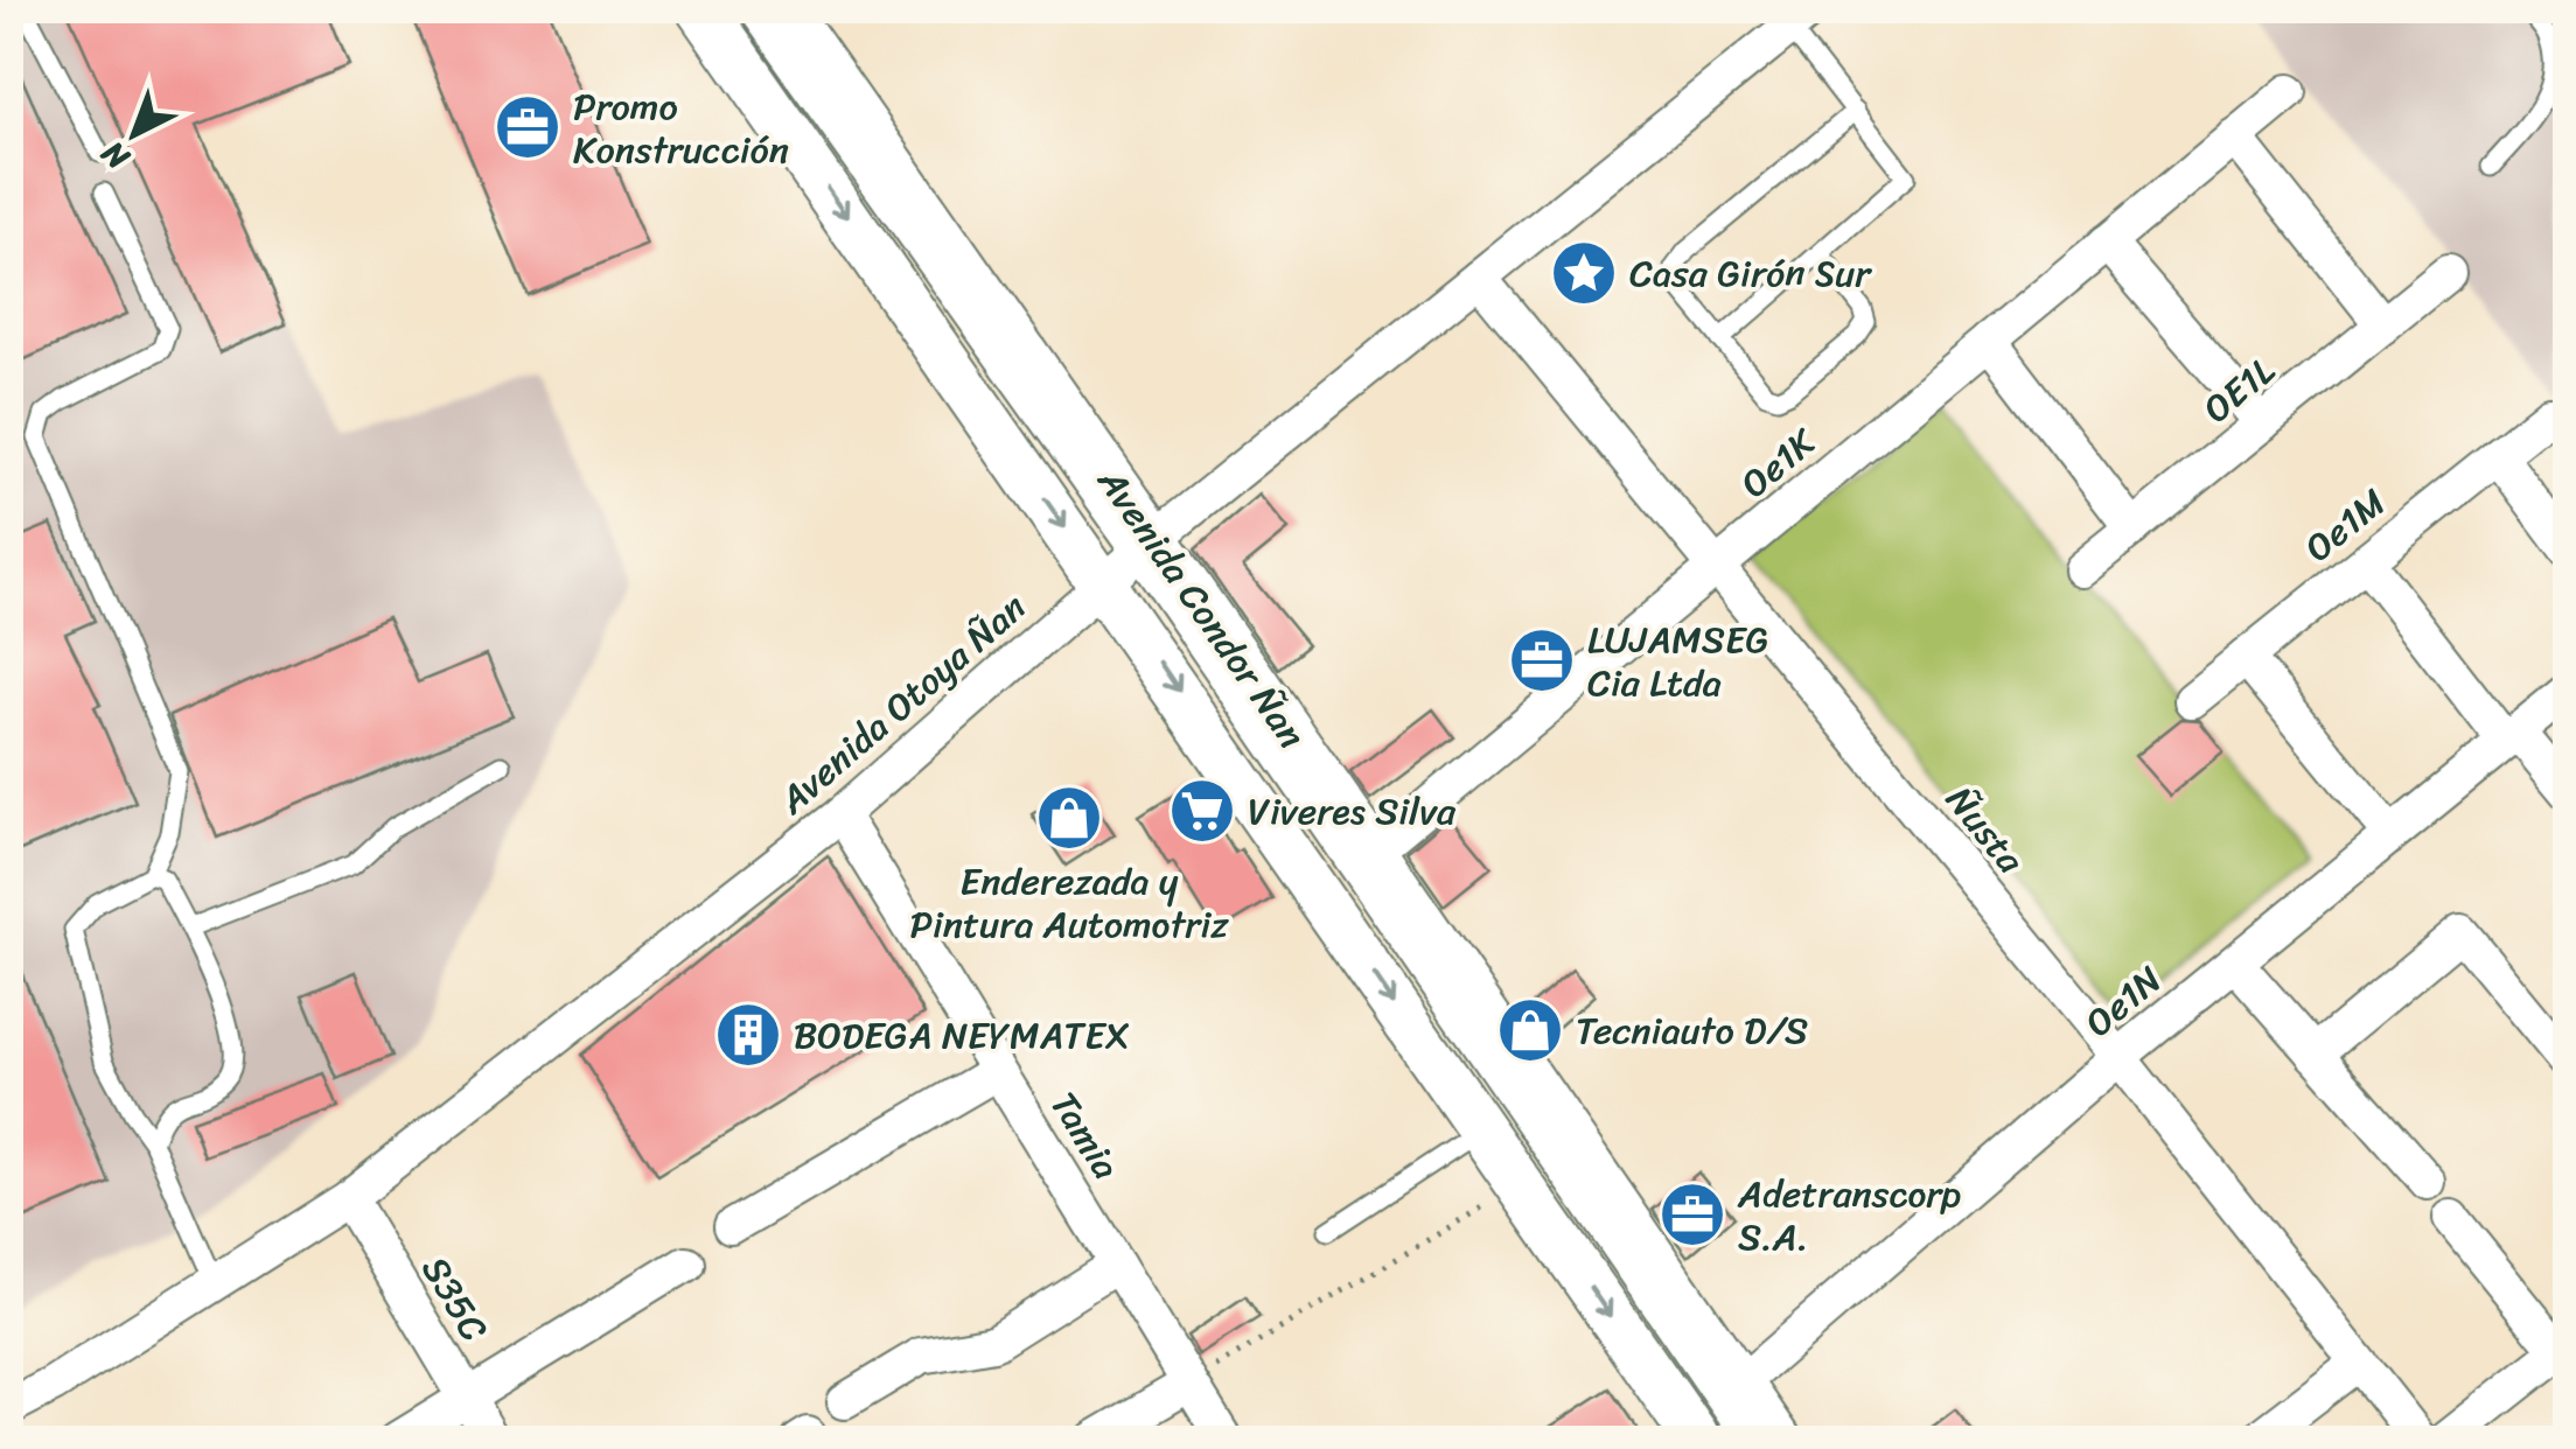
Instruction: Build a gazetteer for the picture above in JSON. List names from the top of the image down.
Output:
{
  "streets": {
    "main road": ["Avenida Condor Ñan"],
    "street": [
      "OE1L",
      "Oe1K",
      "Oe1M",
      "Avenida Otoya Ñan",
      "Ñusta",
      "Oe1N",
      "Tamia",
      "S35C"
    ]
  },
  "crossings": [
    ["Oe1K", "Avenida Condor Ñan"],
    ["Oe1K", "Ñusta"],
    ["Avenida Condor Ñan", "Avenida Otoya Ñan"],
    ["Avenida Condor Ñan", "Oe1N"],
    ["Avenida Otoya Ñan", "Ñusta"],
    ["Avenida Otoya Ñan", "Tamia"],
    ["Avenida Otoya Ñan", "S35C"],
    ["Ñusta", "Oe1N"]
  ],
  "places": {
    "office": ["Promo Konstrucción", "LUJAMSEG Cia Ltda", "Adetranscorp S.A."],
    "place": ["Casa Girón Sur"],
    "supermarket": ["Viveres Silva"],
    "shop": ["Enderezada y Pintura Automotriz", "Tecniauto D/S"],
    "building": ["BODEGA NEYMATEX"]
  },
  "north": "bottom left"
}
